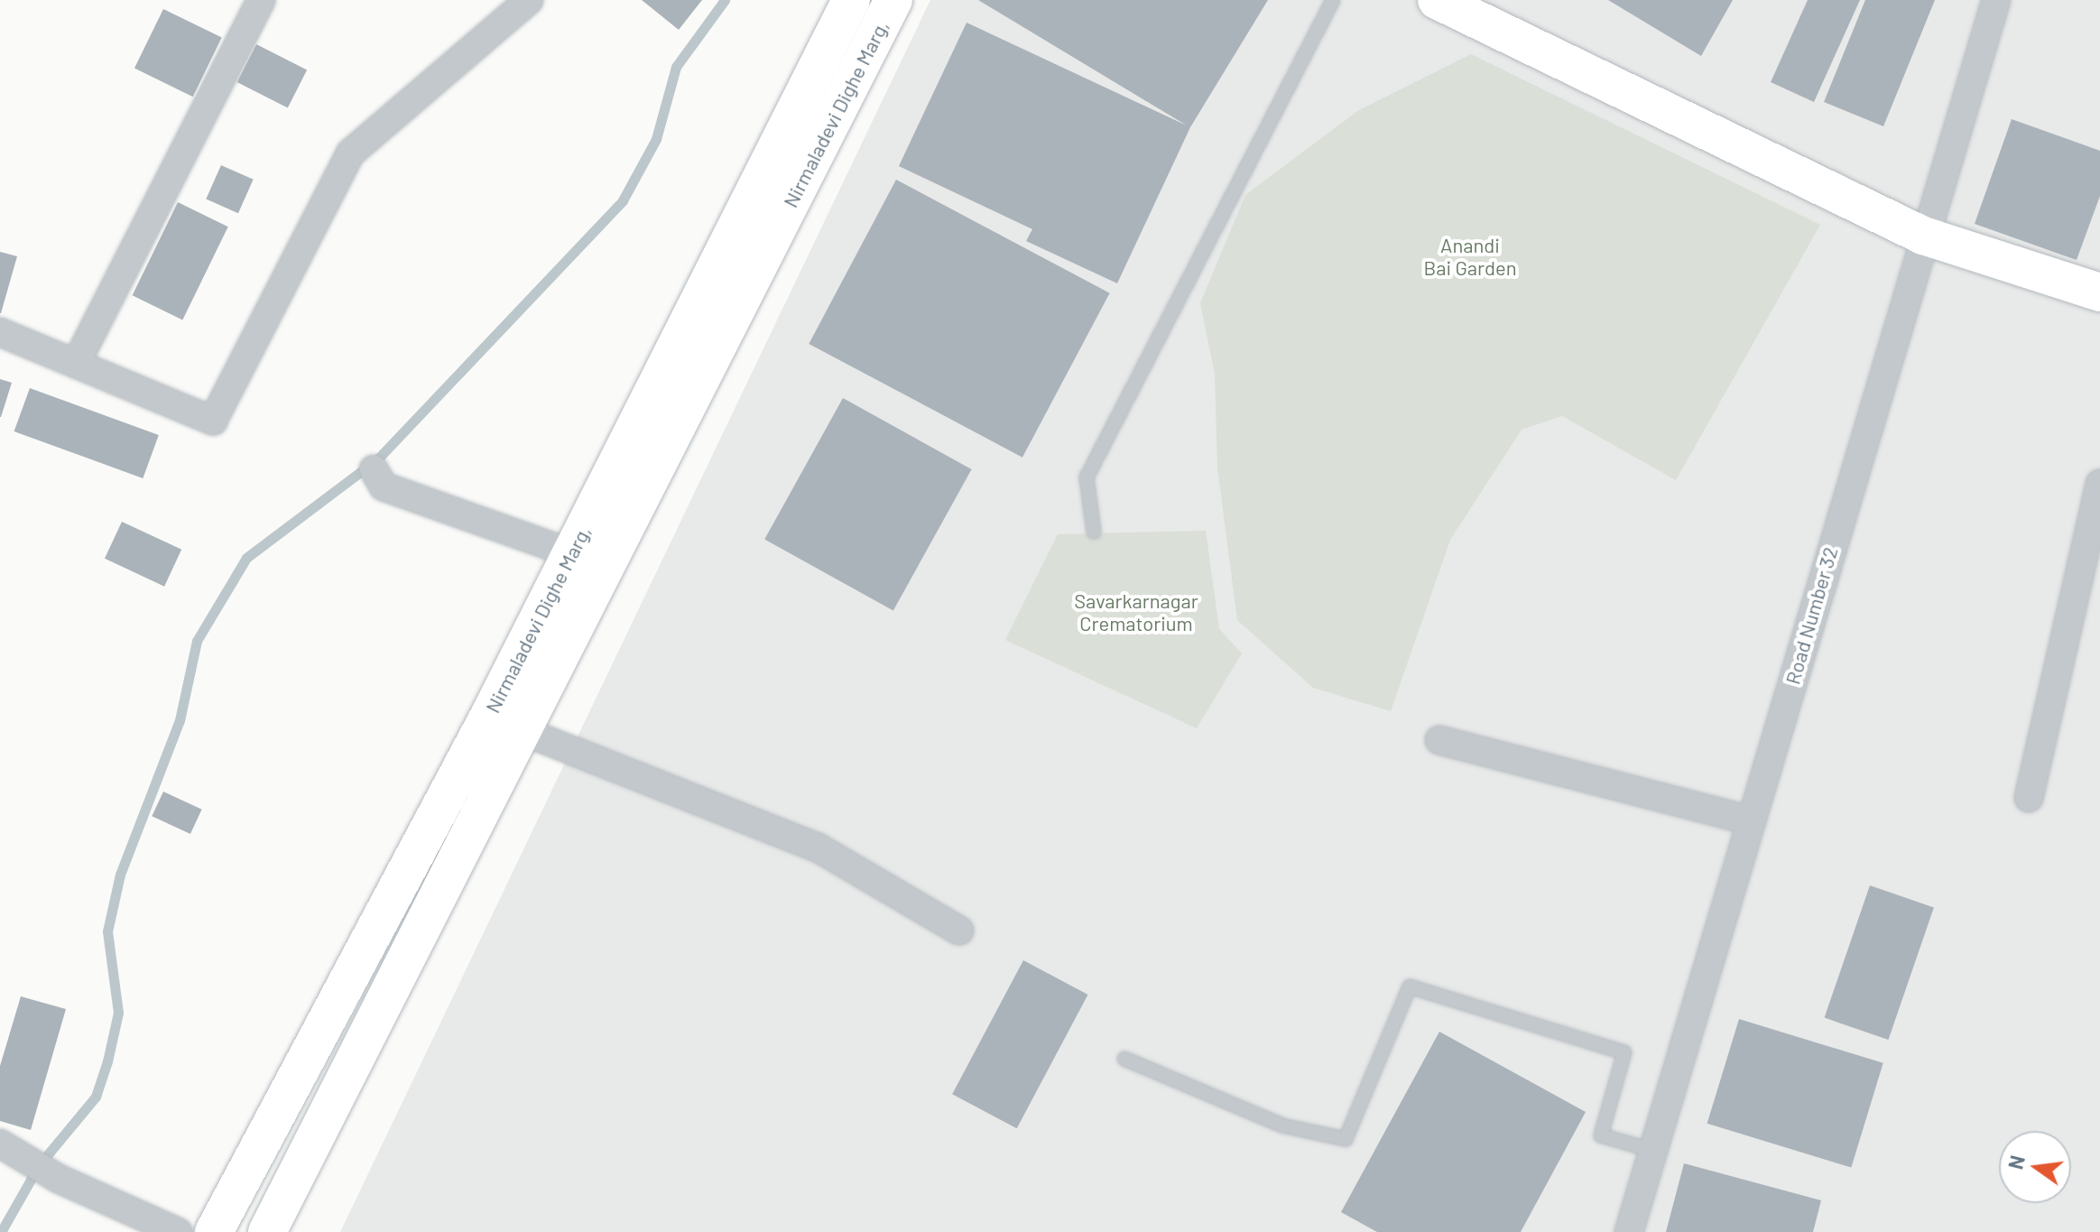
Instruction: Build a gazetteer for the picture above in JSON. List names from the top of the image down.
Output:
{
  "streets": {
    "main road": ["Nirmaladevi Dighe Marg,"],
    "street": ["Road Number 32"]
  },
  "parks": ["Anandi Bai Garden", "Savarkarnagar Crematorium"],
  "north": "left"
}
